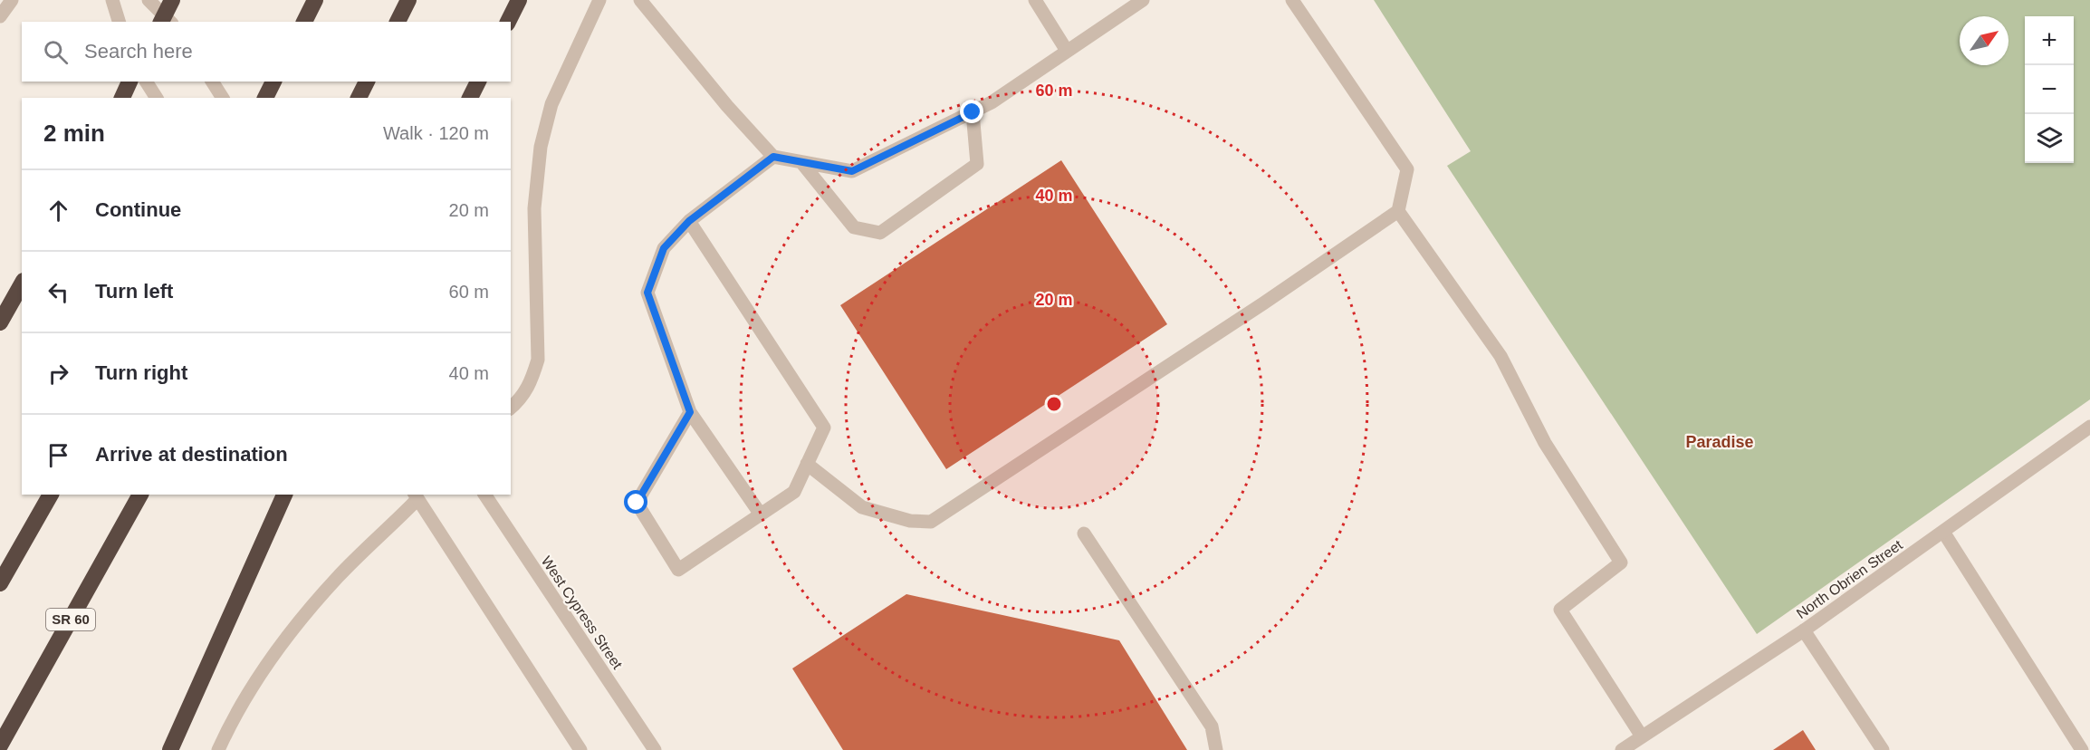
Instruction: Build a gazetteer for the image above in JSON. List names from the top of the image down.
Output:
{
  "streets": {
    "highway": ["SR 60"],
    "street": ["North Obrien Street", "West Cypress Street"]
  },
  "districts": ["Paradise"],
  "north": "top right",
  "page": {
    "map_buttons": ["+", "−"],
    "search": "Search here",
    "heading": ["2 min", "Walk · 120 m"],
    "list": [
      ["Continue", "20 m"],
      ["Turn left", "60 m"],
      ["Turn right", "40 m"],
      "Arrive at destination"
    ]
  },
  "rings": ["60 m", "40 m", "20 m"]
}
